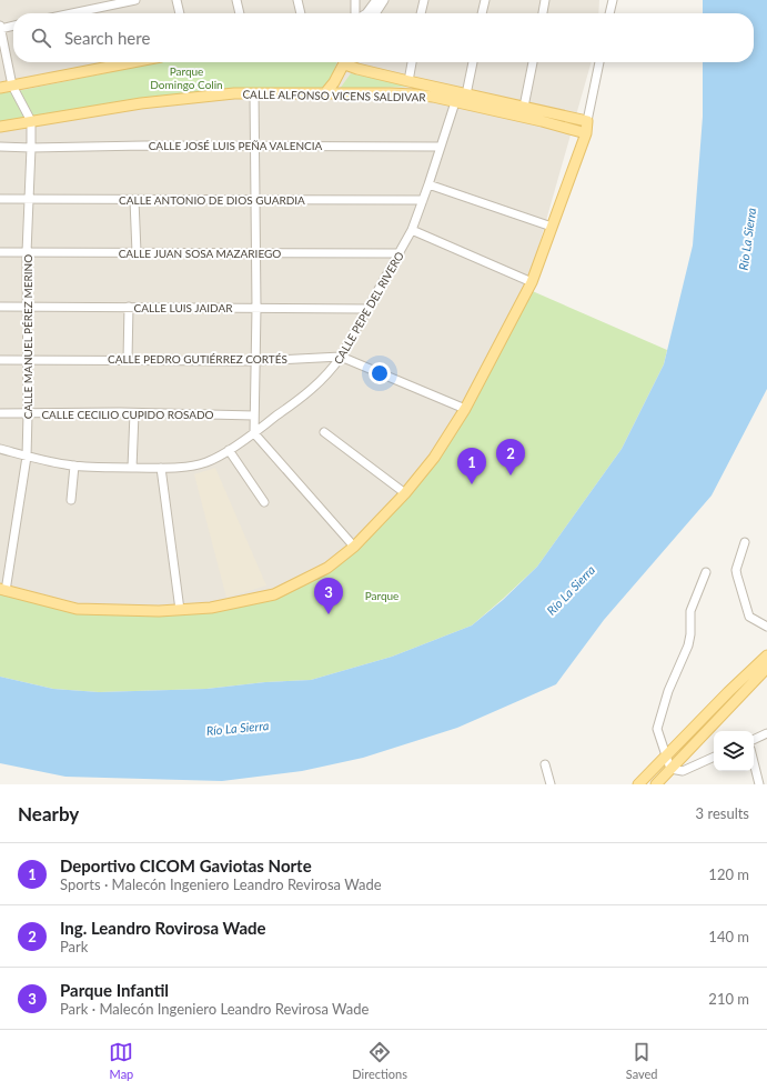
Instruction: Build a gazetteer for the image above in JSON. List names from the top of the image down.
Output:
{
  "streets": {
    "main road": ["CALLE ALFONSO VICENS SALDIVAR"],
    "street": [
      "CALLE JOSÉ LUIS PEÑA VALENCIA",
      "CALLE ANTONIO DE DIOS GUARDIA",
      "CALLE JUAN SOSA MAZARIEGO",
      "CALLE LUIS JAIDAR",
      "CALLE PEPE DEL RIVERO",
      "CALLE MANUEL PÉREZ MERINO",
      "CALLE PEDRO GUTIÉRREZ CORTÉS",
      "CALLE CECILIO CUPIDO ROSADO"
    ]
  },
  "crossings": [
    ["CALLE ALFONSO VICENS SALDIVAR", "CALLE PEPE DEL RIVERO"],
    ["CALLE ALFONSO VICENS SALDIVAR", "CALLE MANUEL PÉREZ MERINO"],
    ["CALLE JOSÉ LUIS PEÑA VALENCIA", "CALLE PEPE DEL RIVERO"],
    ["CALLE JOSÉ LUIS PEÑA VALENCIA", "CALLE MANUEL PÉREZ MERINO"],
    ["CALLE ANTONIO DE DIOS GUARDIA", "CALLE PEPE DEL RIVERO"],
    ["CALLE ANTONIO DE DIOS GUARDIA", "CALLE MANUEL PÉREZ MERINO"],
    ["CALLE JUAN SOSA MAZARIEGO", "CALLE PEPE DEL RIVERO"],
    ["CALLE JUAN SOSA MAZARIEGO", "CALLE MANUEL PÉREZ MERINO"],
    ["CALLE LUIS JAIDAR", "CALLE PEPE DEL RIVERO"],
    ["CALLE LUIS JAIDAR", "CALLE MANUEL PÉREZ MERINO"],
    ["CALLE PEPE DEL RIVERO", "CALLE MANUEL PÉREZ MERINO"],
    ["CALLE PEPE DEL RIVERO", "CALLE PEDRO GUTIÉRREZ CORTÉS"],
    ["CALLE MANUEL PÉREZ MERINO", "CALLE PEDRO GUTIÉRREZ CORTÉS"],
    ["CALLE MANUEL PÉREZ MERINO", "CALLE CECILIO CUPIDO ROSADO"]
  ],
  "water": ["Río La Sierra"],
  "parks": ["Parque Domingo Colin", "Parque"],
  "page": {
    "search": "Search here",
    "pins": ["2", "1", "3"],
    "heading": ["Nearby", "3 results"],
    "list": [
      {
        "mark": "1",
        "name": "Deportivo CICOM Gaviotas Norte",
        "note": "Sports · Malecón Ingeniero Leandro Revirosa Wade",
        "value": "120 m"
      },
      {
        "mark": "2",
        "name": "Ing. Leandro Rovirosa Wade",
        "note": "Park",
        "value": "140 m"
      },
      {
        "mark": "3",
        "name": "Parque Infantil",
        "note": "Park · Malecón Ingeniero Leandro Revirosa Wade",
        "value": "210 m"
      }
    ],
    "nav": ["Map", "Directions", "Saved"]
  }
}
